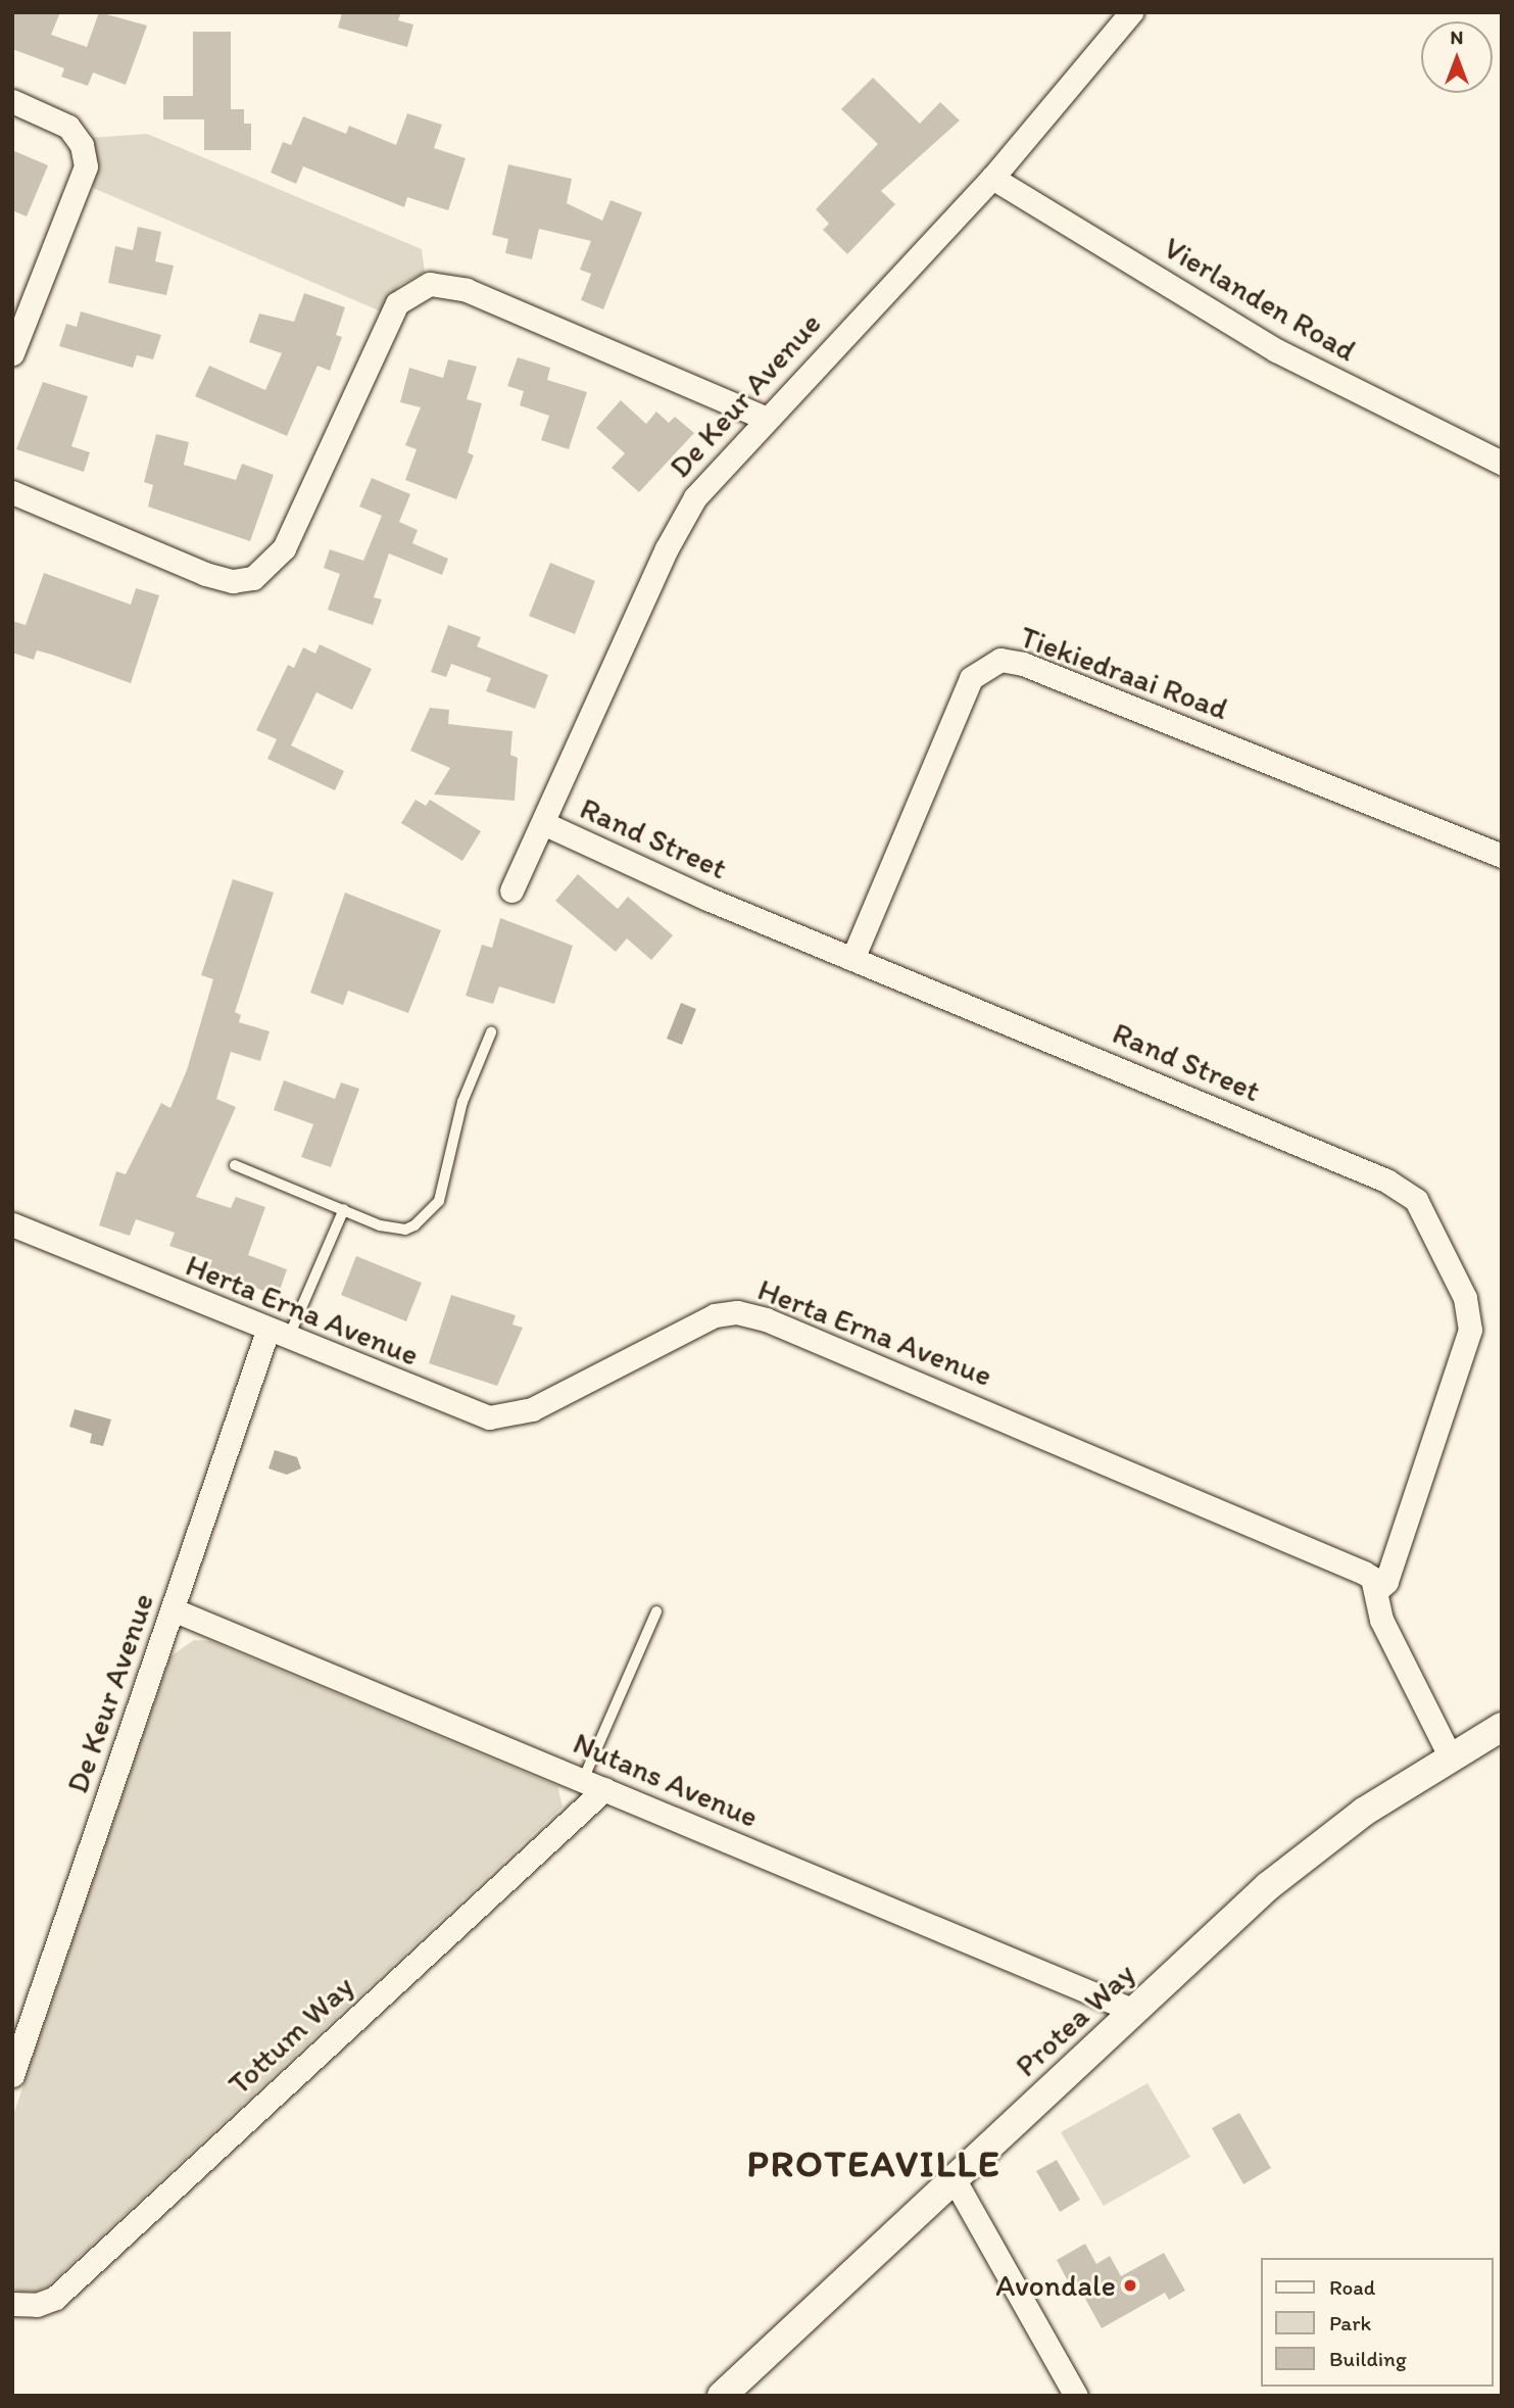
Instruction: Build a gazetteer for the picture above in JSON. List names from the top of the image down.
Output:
{
  "streets": {
    "street": [
      "Vierlanden Road",
      "De Keur Avenue",
      "Tiekiedraai Road",
      "Rand Street",
      "Herta Erna Avenue",
      "Nutans Avenue",
      "Protea Way",
      "Tottum Way"
    ]
  },
  "crossings": [
    ["Vierlanden Road", "De Keur Avenue"],
    ["De Keur Avenue", "Rand Street"],
    ["De Keur Avenue", "Herta Erna Avenue"],
    ["De Keur Avenue", "Nutans Avenue"],
    ["Tiekiedraai Road", "Rand Street"],
    ["Rand Street", "Herta Erna Avenue"],
    ["Nutans Avenue", "Protea Way"],
    ["Nutans Avenue", "Tottum Way"]
  ],
  "districts": ["PROTEAVILLE"],
  "places": ["Avondale"],
  "legend": ["Road", "Park", "Building"],
  "north": "top"
}
